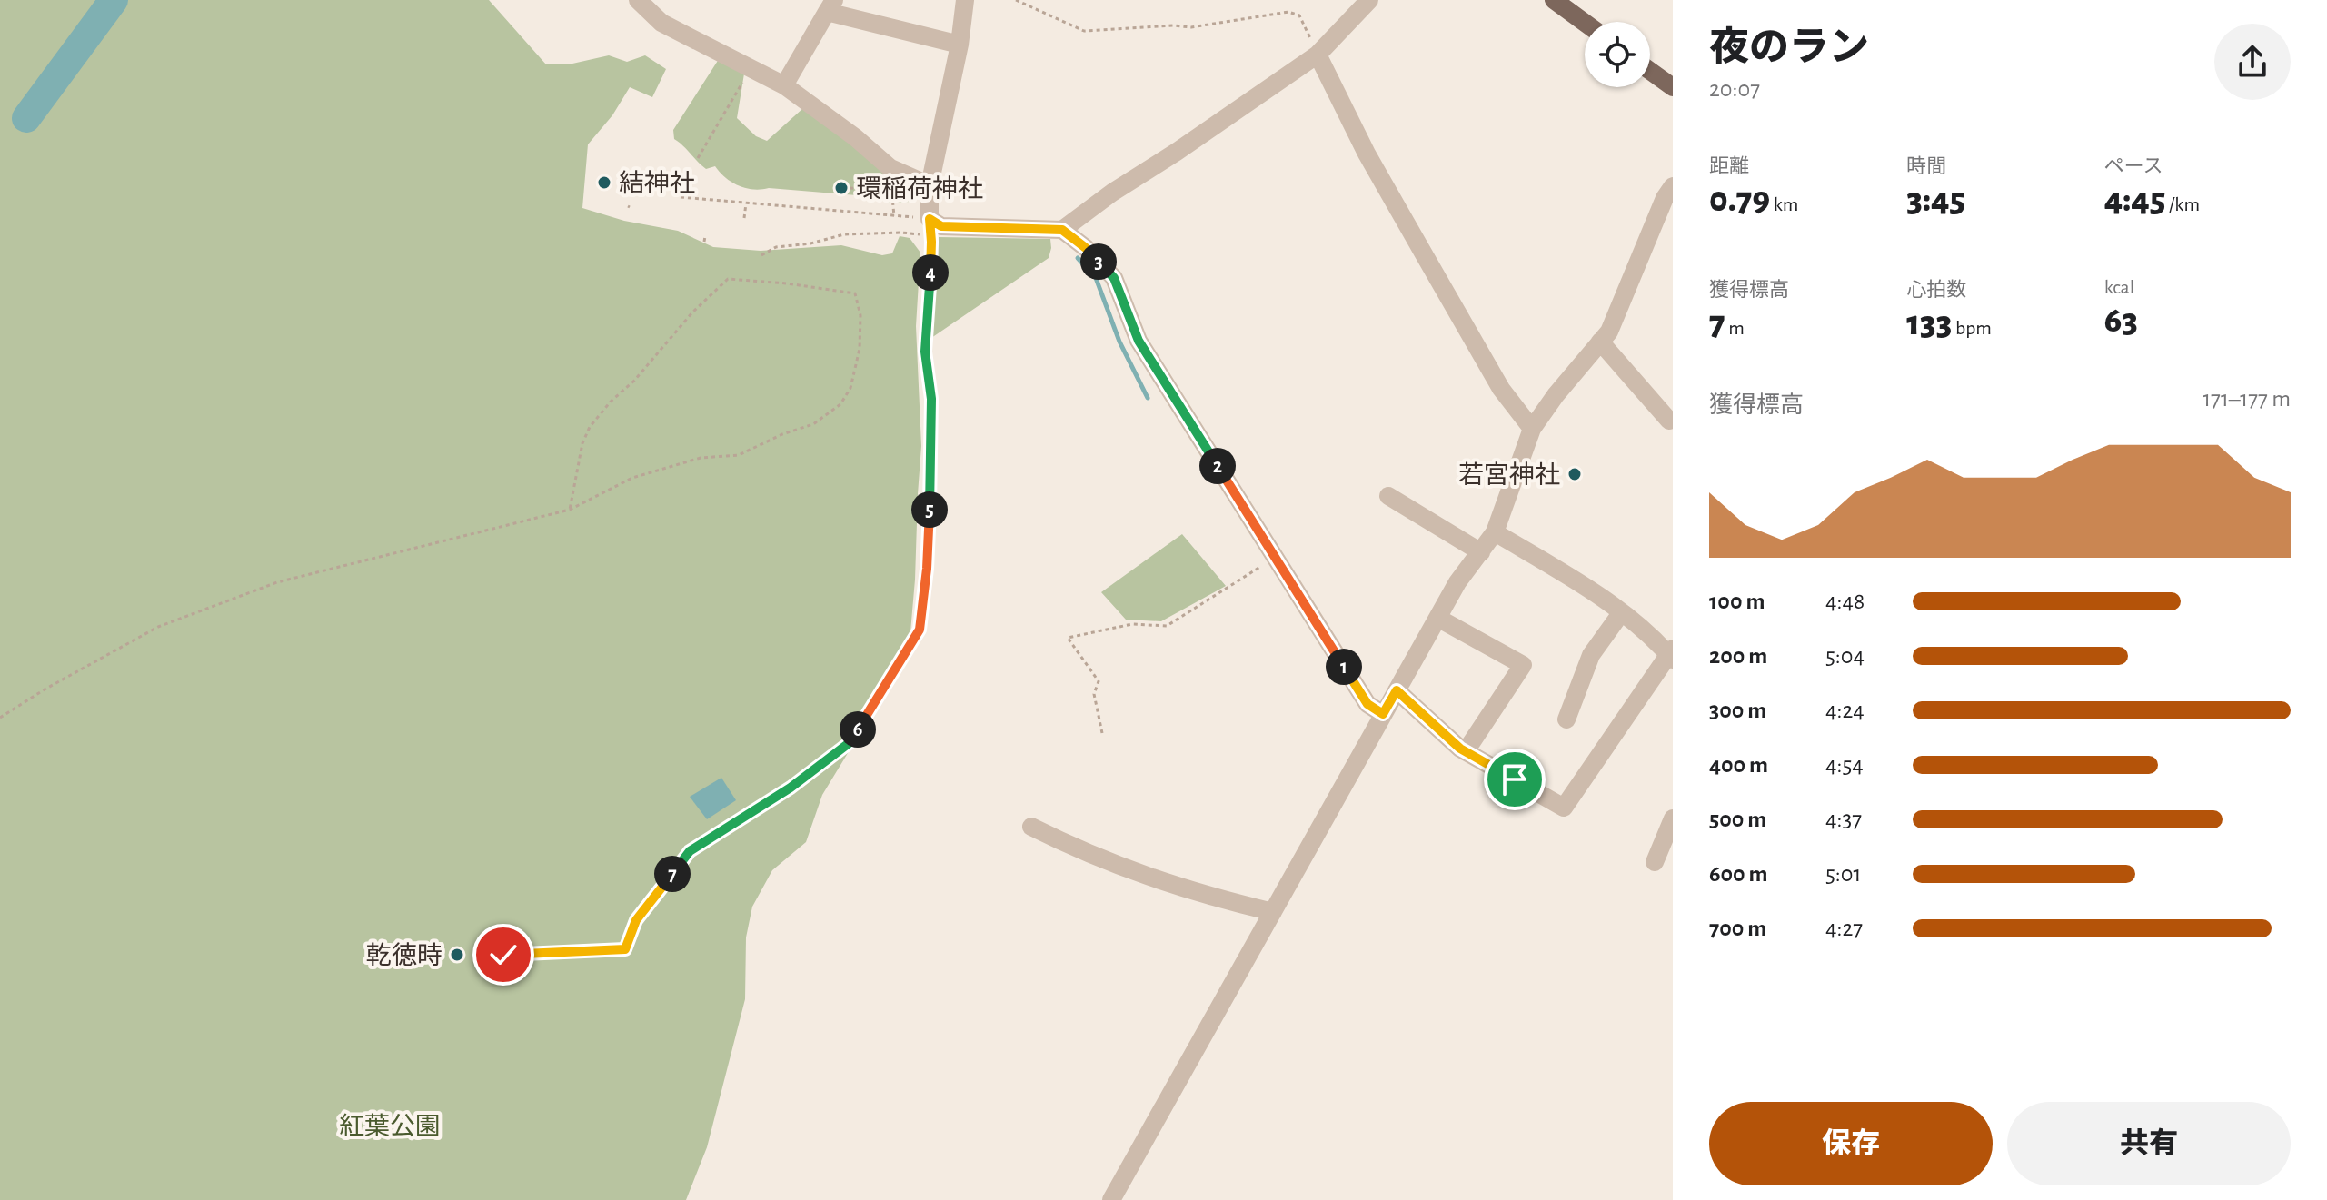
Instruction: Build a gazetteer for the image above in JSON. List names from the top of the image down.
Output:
{
  "parks": ["紅葉公園"],
  "places": [
    "結神社",
    "環稲荷神社",
    "若宮神社",
    "乾徳時"
  ],
  "page": {
    "heading": ["夜のラン", "20:07"],
    "stats": [
      ["距離", "0.79 km"],
      ["時間", "3:45"],
      ["ペース", "4:45 /km"],
      ["獲得標高", "7 m"],
      ["心拍数", "133 bpm"],
      ["kcal", "63"]
    ],
    "pins": [
      "3",
      "4",
      "2",
      "5",
      "1",
      "6",
      "7"
    ],
    "chart": ["獲得標高", "171–177 m"],
    "list": [
      {
        "name": "100 m",
        "note": "4:48"
      },
      {
        "name": "200 m",
        "note": "5:04"
      },
      {
        "name": "300 m",
        "note": "4:24"
      },
      {
        "name": "400 m",
        "note": "4:54"
      },
      {
        "name": "500 m",
        "note": "4:37"
      },
      {
        "name": "600 m",
        "note": "5:01"
      },
      {
        "name": "700 m",
        "note": "4:27"
      }
    ],
    "buttons": ["保存", "共有"]
  }
}
